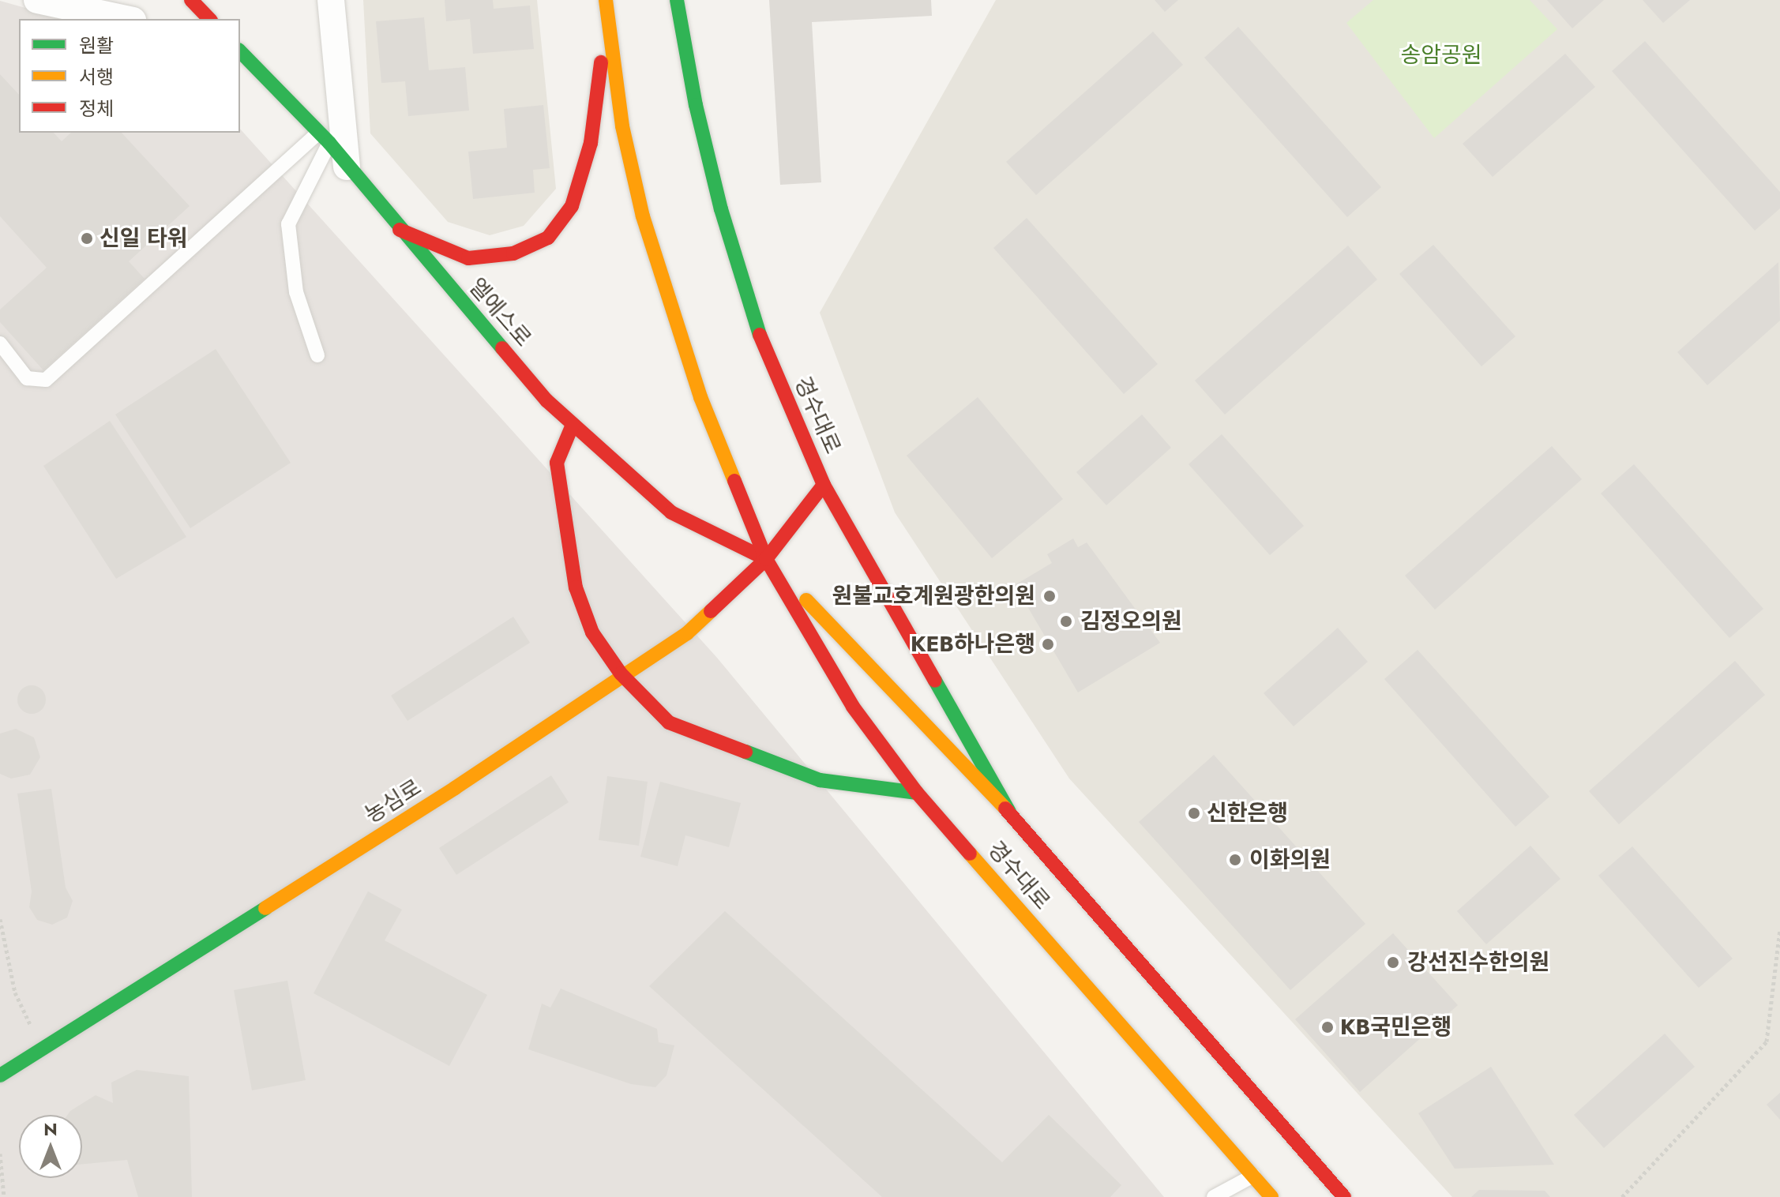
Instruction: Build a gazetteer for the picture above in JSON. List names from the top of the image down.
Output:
{
  "streets": {
    "main road": ["엘에스로", "경수대로", "농심로"]
  },
  "crossings": [
    ["엘에스로", "경수대로"],
    ["엘에스로", "농심로"],
    ["경수대로", "농심로"]
  ],
  "parks": ["송암공원"],
  "places": [
    "신일 타워",
    "원불교호계원광한의원",
    "김정오의원",
    "KEB하나은행",
    "신한은행",
    "이화의원",
    "강선진수한의원",
    "KB국민은행"
  ],
  "legend": ["원활", "서행", "정체"],
  "north": "top"
}
